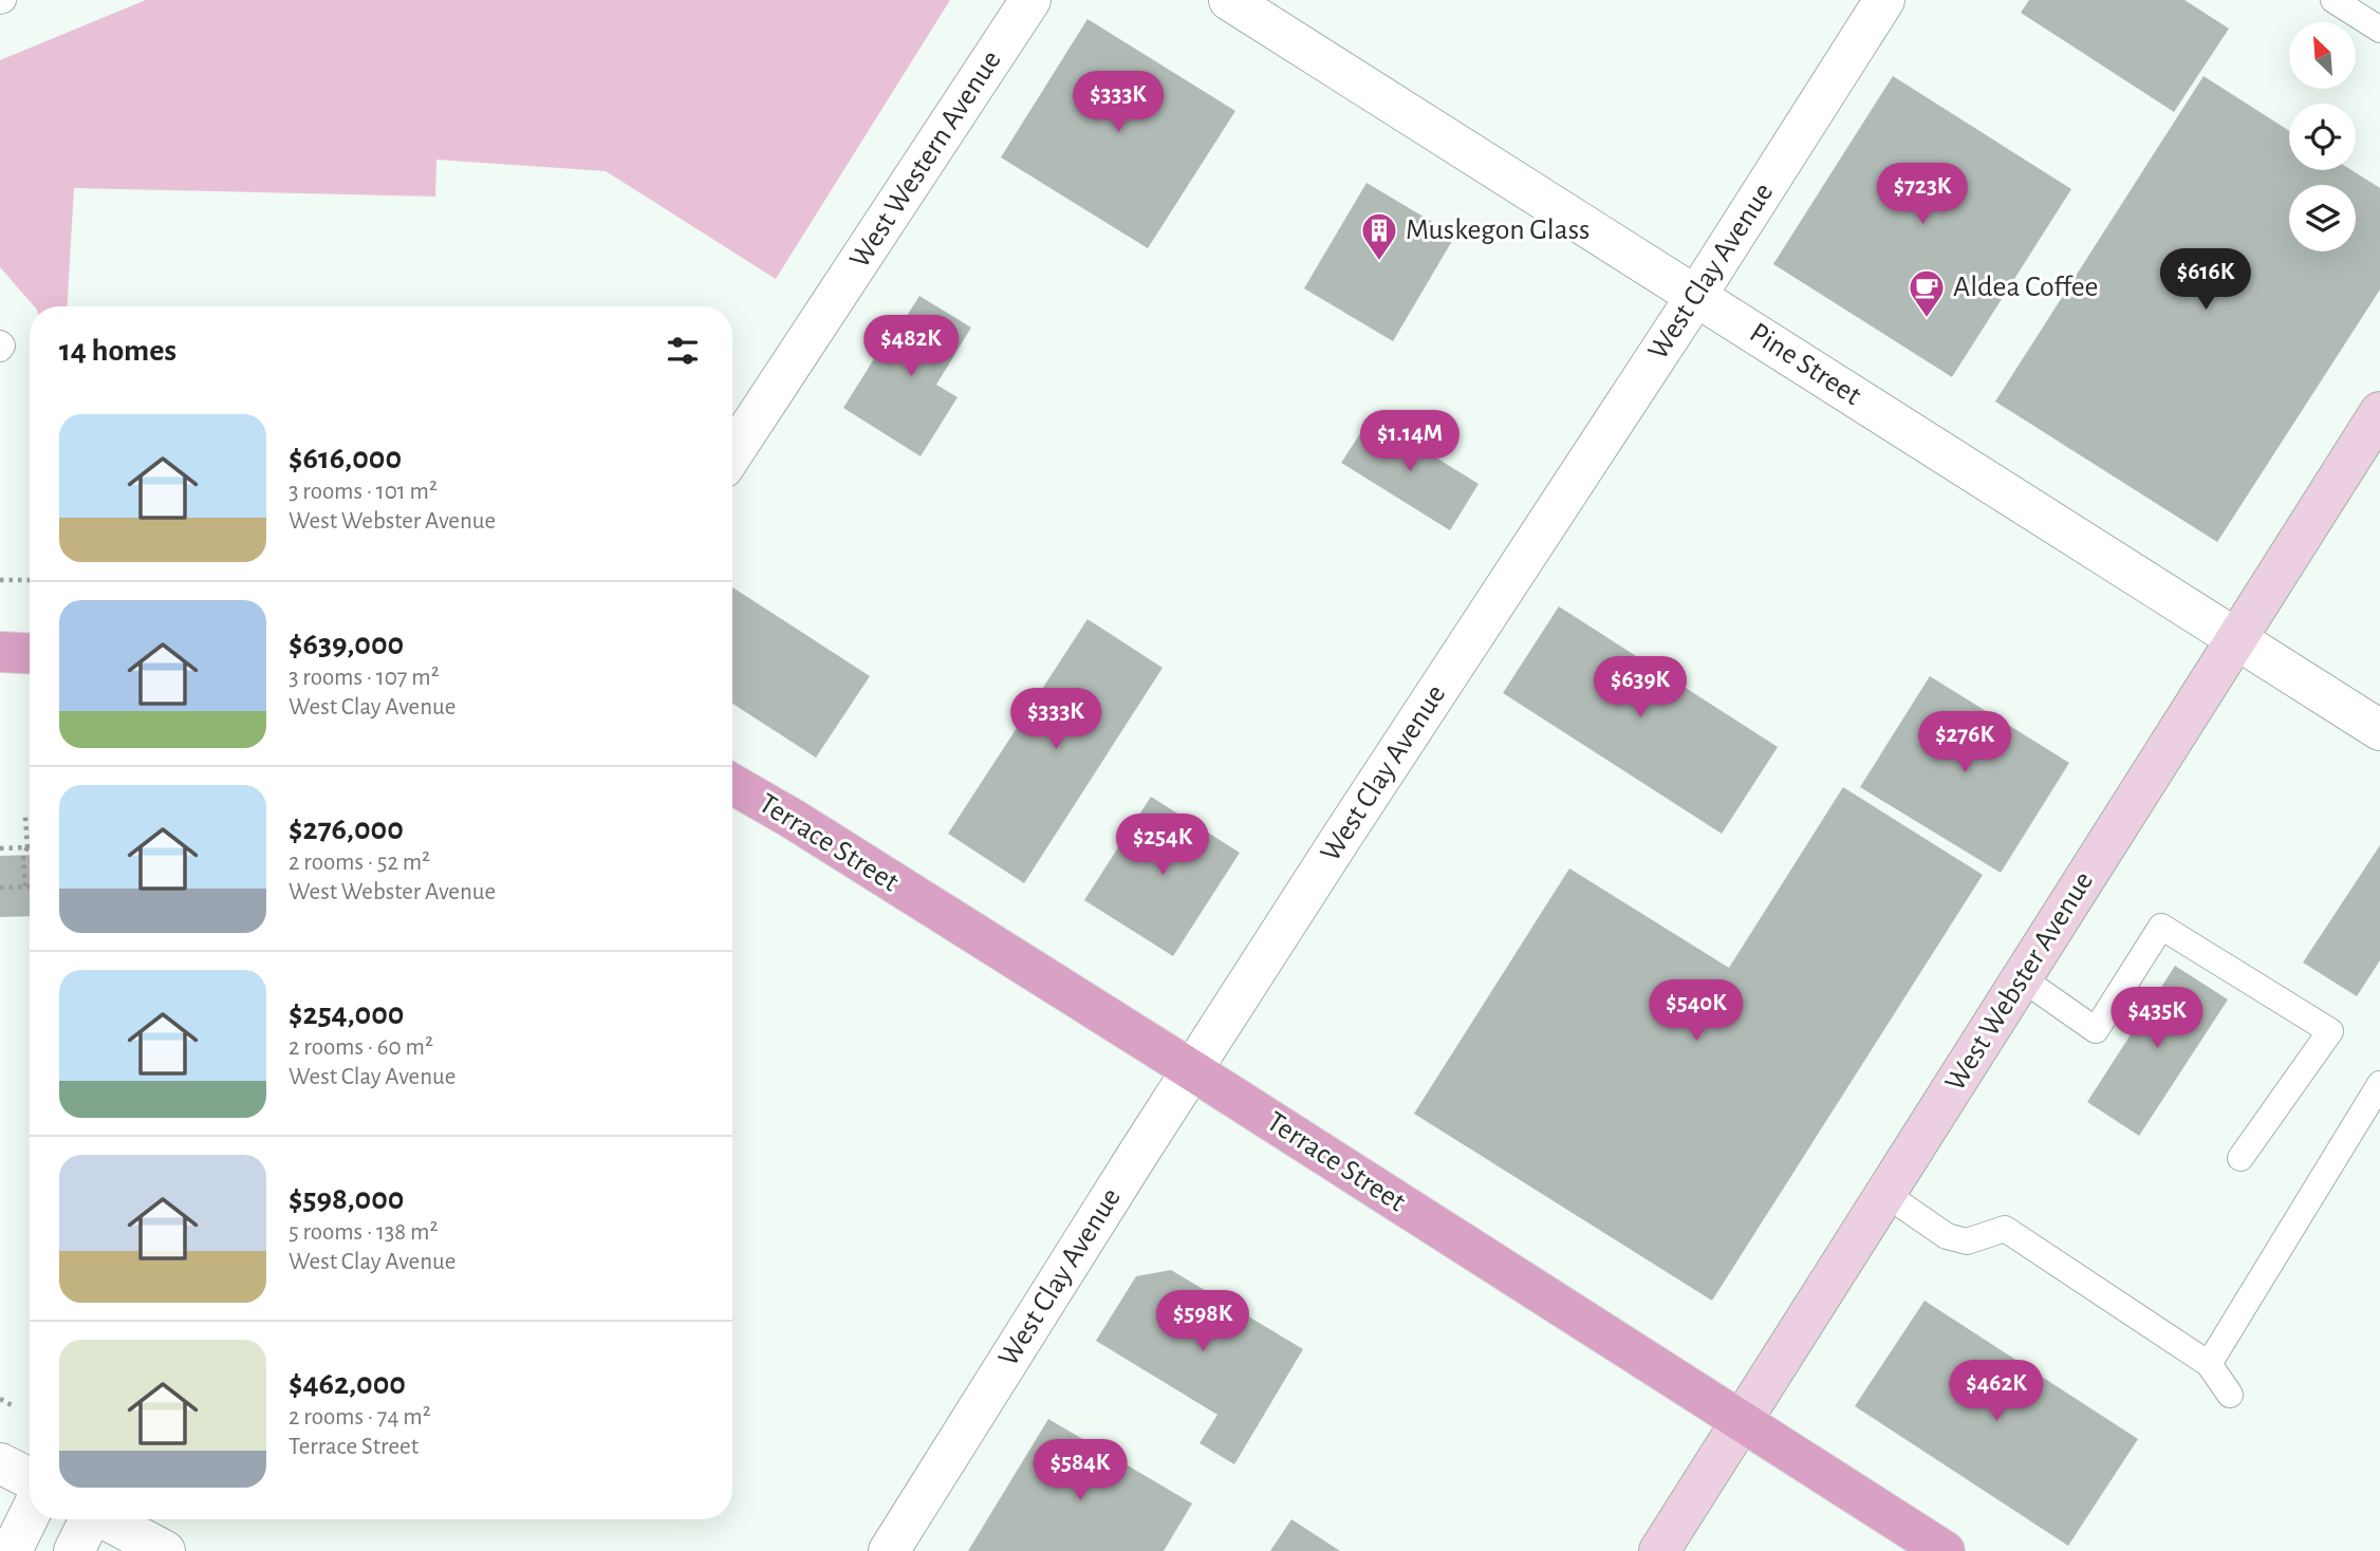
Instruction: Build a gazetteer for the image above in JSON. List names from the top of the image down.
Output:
{
  "streets": {
    "main road": ["Terrace Street", "West Webster Avenue"],
    "street": ["West Western Avenue", "West Clay Avenue", "Pine Street"]
  },
  "crossings": [
    ["West Clay Avenue", "Pine Street"],
    ["West Clay Avenue", "Terrace Street"],
    ["Pine Street", "West Webster Avenue"],
    ["Terrace Street", "West Webster Avenue"]
  ],
  "places": {
    "building": ["Muskegon Glass"],
    "cafe": ["Aldea Coffee"]
  },
  "north": "top left",
  "page": {
    "price": [
      "$333K",
      "$723K",
      "$616K",
      "$482K",
      "$1.14M",
      "$639K",
      "$333K",
      "$276K",
      "$254K",
      "$540K",
      "$435K",
      "$598K",
      "$462K",
      "$584K"
    ],
    "heading": "14 homes",
    "list": [
      {
        "name": "$616,000",
        "note": "3 rooms · 101 m² · West Webster Avenue"
      },
      {
        "name": "$639,000",
        "note": "3 rooms · 107 m² · West Clay Avenue"
      },
      {
        "name": "$276,000",
        "note": "2 rooms · 52 m² · West Webster Avenue"
      },
      {
        "name": "$254,000",
        "note": "2 rooms · 60 m² · West Clay Avenue"
      },
      {
        "name": "$598,000",
        "note": "5 rooms · 138 m² · West Clay Avenue"
      },
      {
        "name": "$462,000",
        "note": "2 rooms · 74 m² · Terrace Street"
      }
    ]
  }
}
